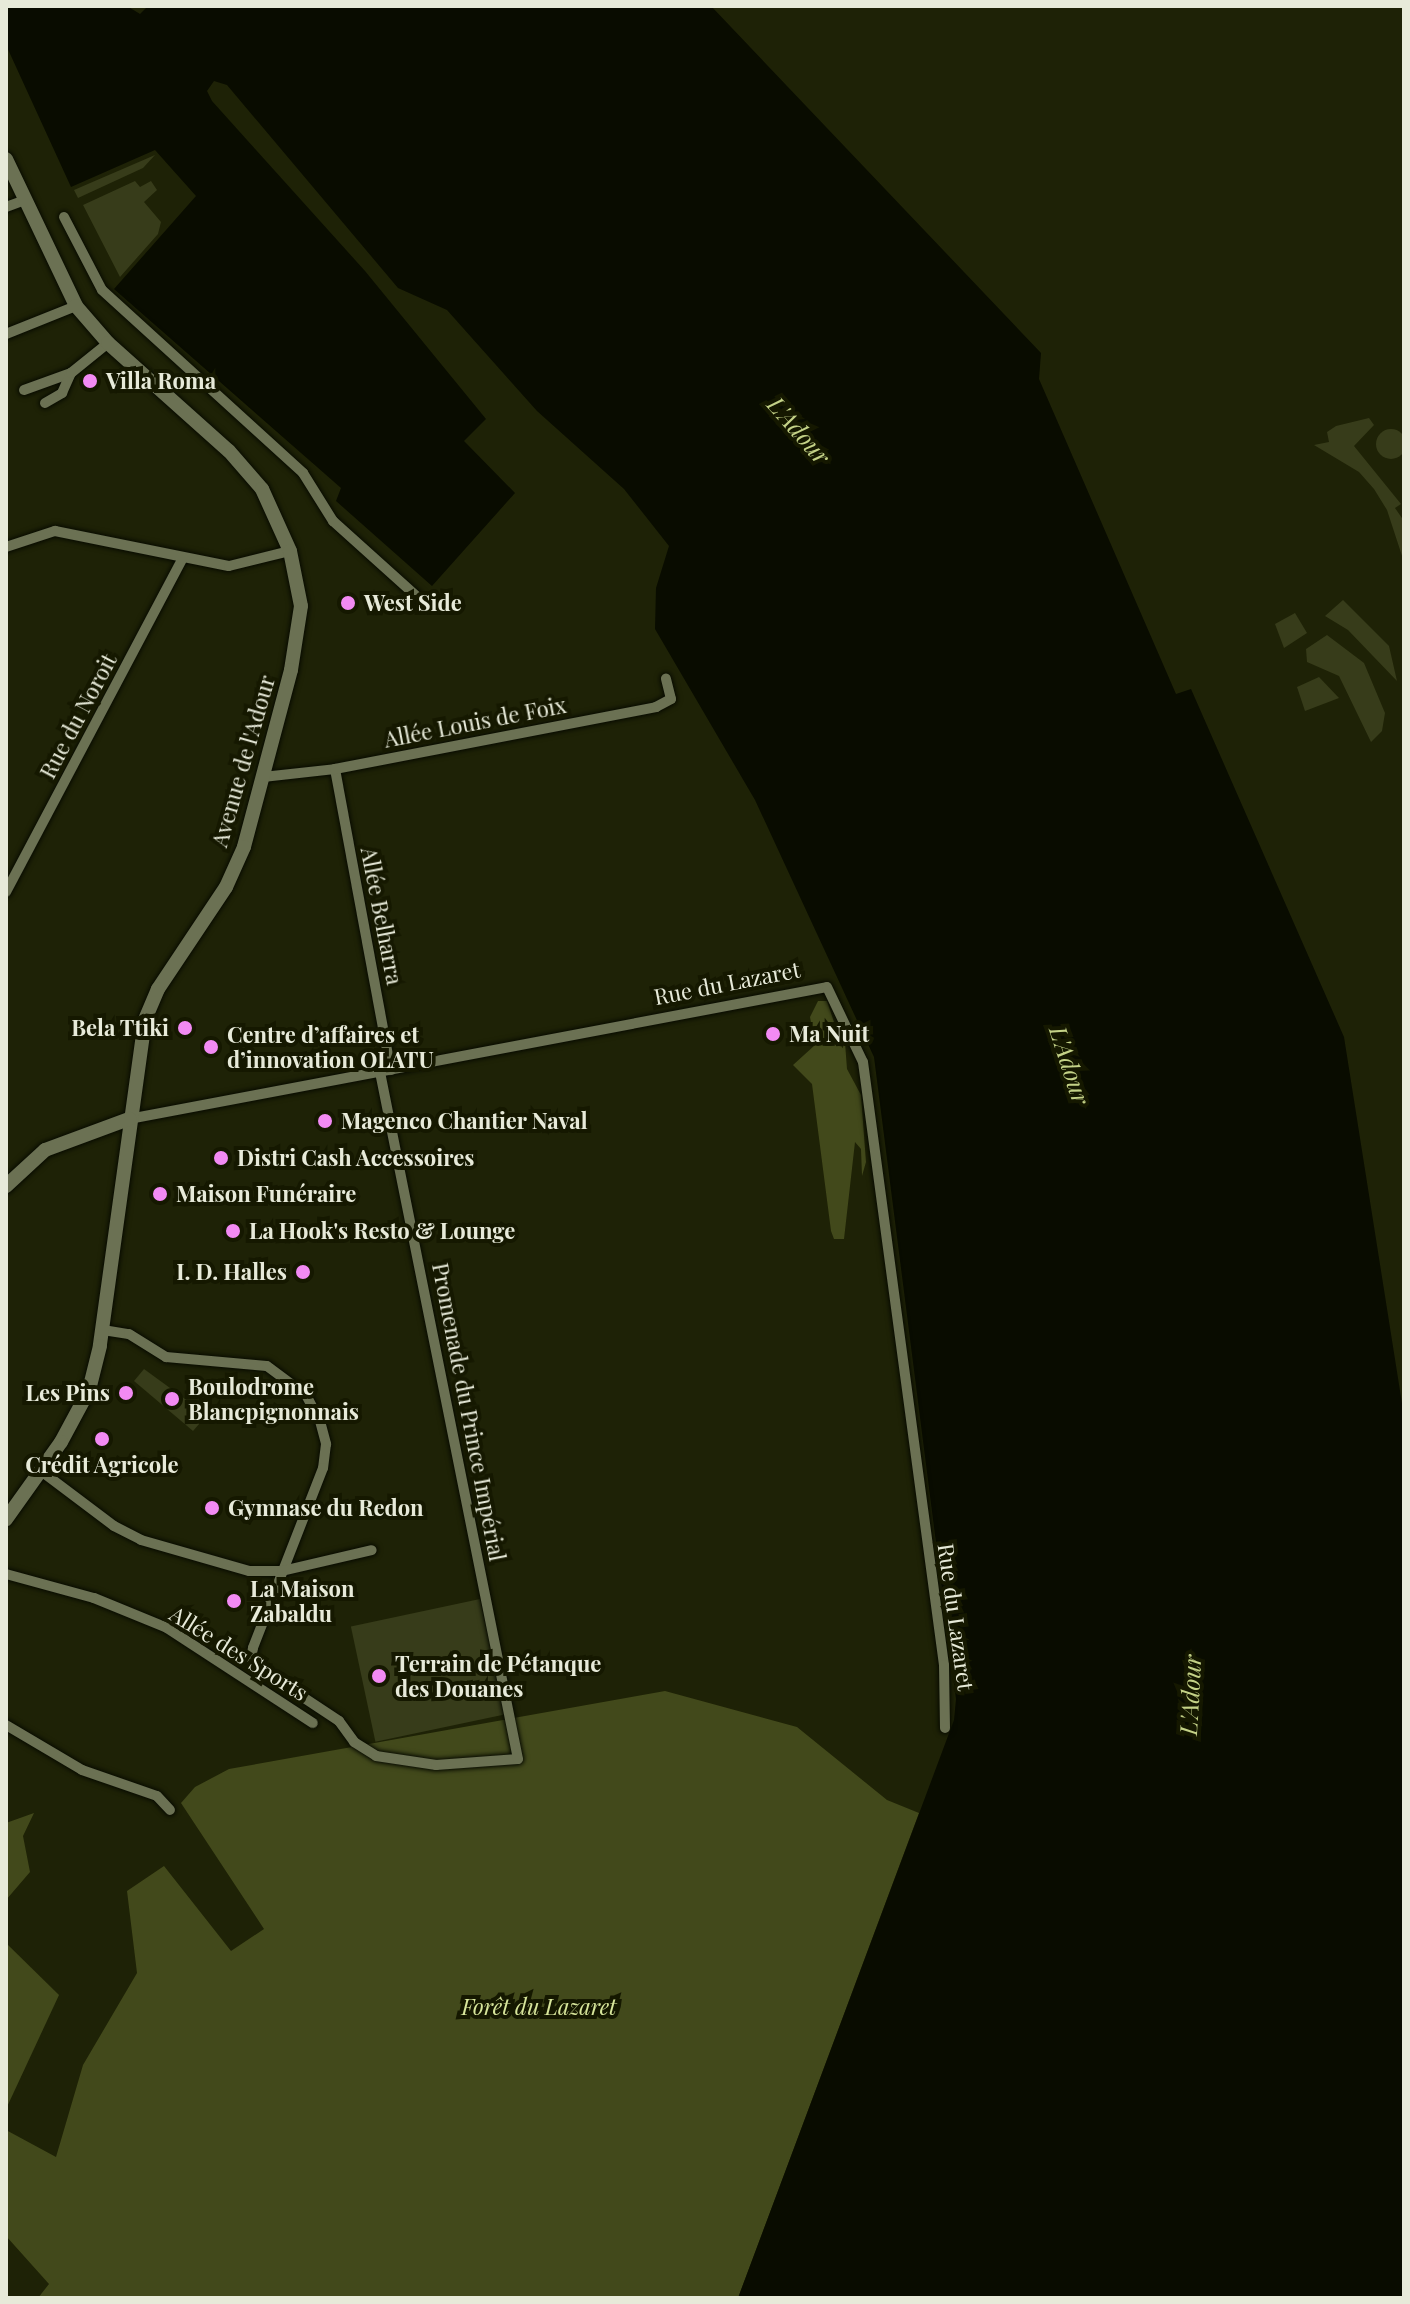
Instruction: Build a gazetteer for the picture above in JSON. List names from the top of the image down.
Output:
{
  "streets": {
    "main road": ["Avenue de l'Adour"],
    "street": [
      "Rue du Noroit",
      "Allée Louis de Foix",
      "Allée Belharra",
      "Rue du Lazaret",
      "Promenade du Prince Impérial",
      "Allée des Sports"
    ]
  },
  "crossings": [
    ["Allée Louis de Foix", "Avenue de l'Adour"],
    ["Allée Louis de Foix", "Allée Belharra"],
    ["Avenue de l'Adour", "Rue du Lazaret"],
    ["Allée Belharra", "Rue du Lazaret"],
    ["Allée Belharra", "Promenade du Prince Impérial"],
    ["Rue du Lazaret", "Promenade du Prince Impérial"]
  ],
  "water": ["L'Adour"],
  "parks": ["Forêt du Lazaret"],
  "places": [
    "Villa Roma",
    "West Side",
    "Bela Ttiki",
    "Ma Nuit",
    "Centre d’affaires et d’innovation OLATU",
    "Magenco Chantier Naval",
    "Distri Cash Accessoires",
    "Maison Funéraire",
    "La Hook's Resto & Lounge",
    "I. D. Halles",
    "Les Pins",
    "Boulodrome Blancpignonnais",
    "Crédit Agricole",
    "Gymnase du Redon",
    "La Maison Zabaldu",
    "Terrain de Pétanque des Douanes"
  ]
}
